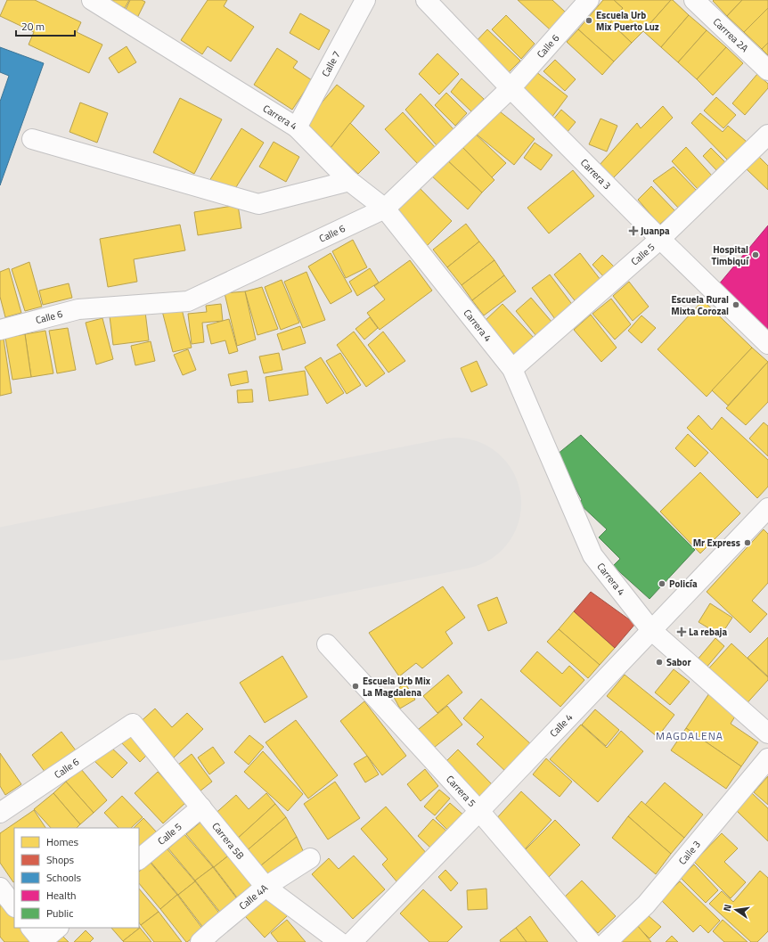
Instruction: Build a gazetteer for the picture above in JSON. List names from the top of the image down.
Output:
{
  "streets": {
    "street": [
      "Carrrea 2A",
      "Calle 6",
      "Calle 7",
      "Carrera 4",
      "Carrera 3",
      "Calle 5",
      "Calle 4",
      "Carrera 5",
      "Carrera 5B",
      "Calle 3",
      "Calle 4A"
    ]
  },
  "crossings": [
    ["Calle 6", "Carrera 4"],
    ["Calle 6", "Carrera 3"],
    ["Calle 6", "Carrera 5B"],
    ["Calle 7", "Carrera 4"],
    ["Carrera 4", "Calle 5"],
    ["Carrera 4", "Calle 4"],
    ["Carrera 3", "Calle 5"],
    ["Calle 5", "Carrera 5B"],
    ["Calle 4", "Carrera 5"],
    ["Carrera 5B", "Calle 4A"]
  ],
  "districts": ["MAGDALENA"],
  "places": {
    "other": [
      "Escuela Urb Mix Puerto Luz",
      "Hospital Timbiquí",
      "Escuela Rural Mixta Corozal",
      "Mr Express",
      "Policía",
      "Sabor",
      "Escuela Urb Mix La Magdalena"
    ],
    "health": ["Juanpa", "La rebaja"]
  },
  "legend": [
    "Homes",
    "Shops",
    "Schools",
    "Health",
    "Public"
  ],
  "scale_bar": "20 m",
  "north": "left"
}
